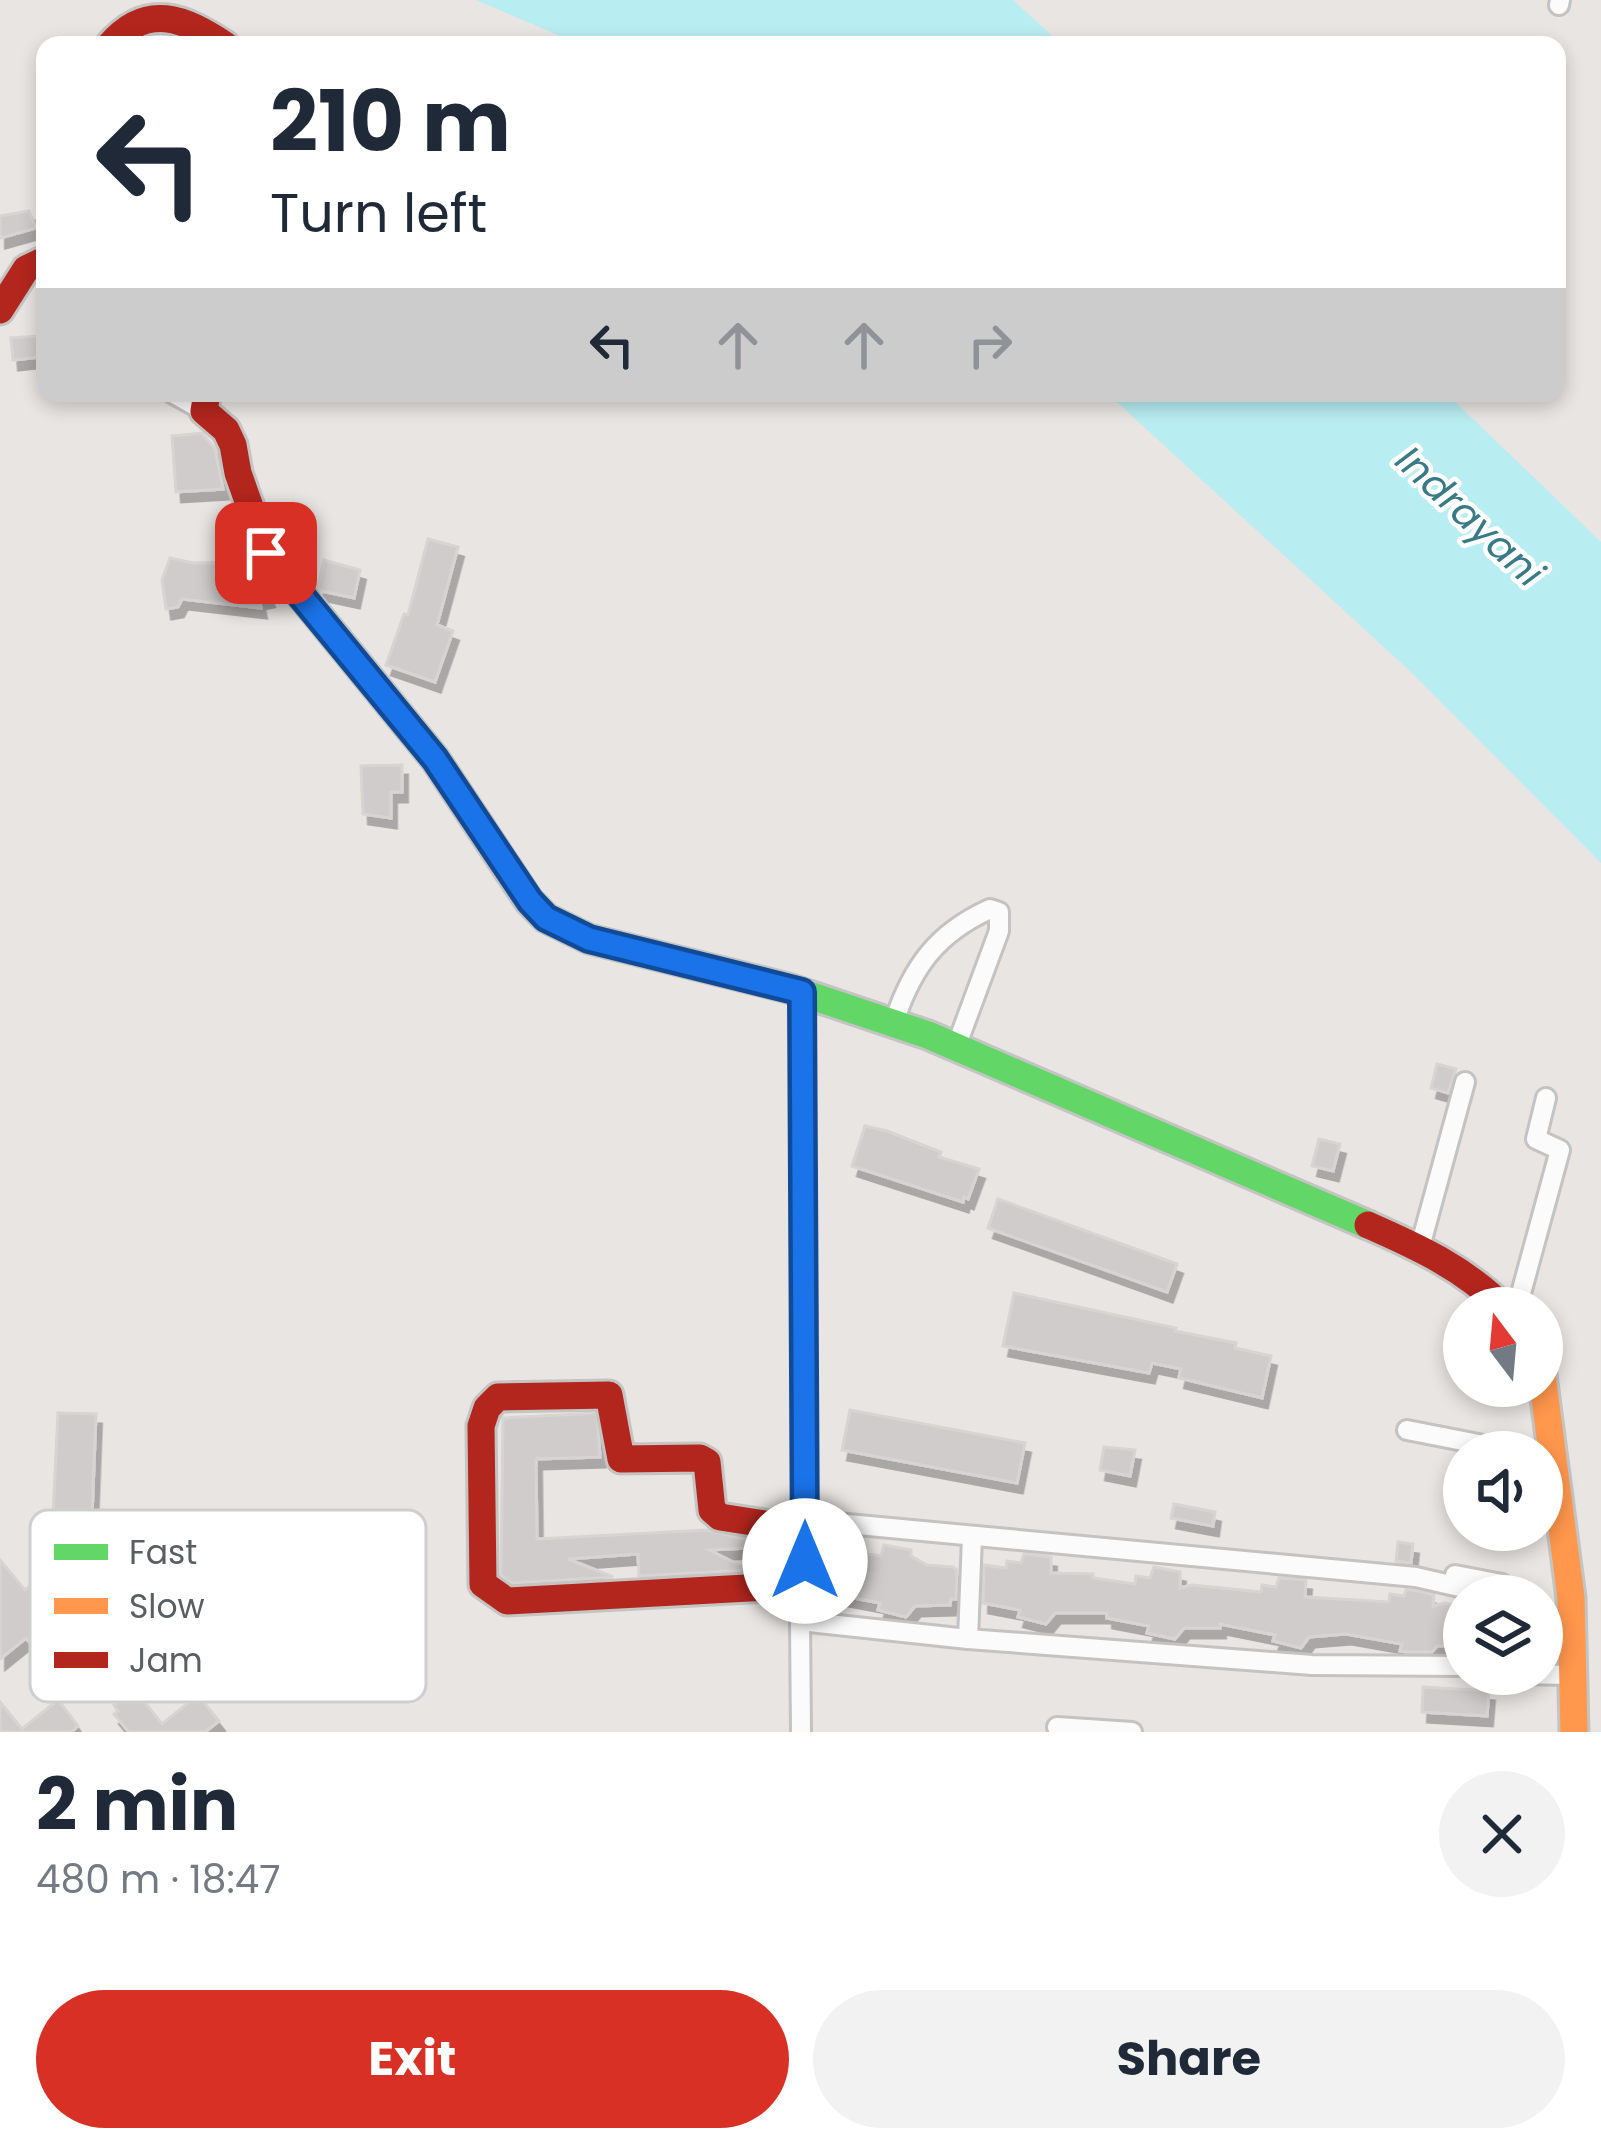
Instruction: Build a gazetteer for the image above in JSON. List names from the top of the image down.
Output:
{
  "water": ["Indrayani"],
  "legend": ["Fast", "Slow", "Jam"],
  "north": "top",
  "page": {
    "turn": ["210 m", "Turn left"],
    "heading": ["2 min", "480 m · 18:47"],
    "buttons": ["Exit", "Share"]
  }
}
